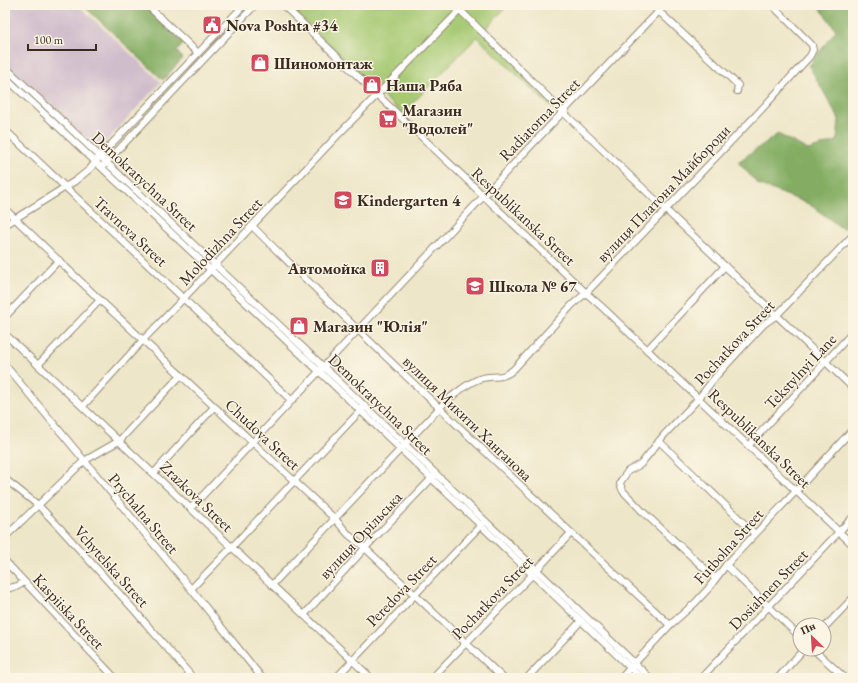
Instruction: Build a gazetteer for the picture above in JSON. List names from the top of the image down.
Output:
{
  "streets": {
    "street": [
      "Radiatorna Street",
      "Demokratychna Street",
      "вулиця Платона Майбороди",
      "Respublikanska Street",
      "Travneva Street",
      "Molodizhna Street",
      "Pochatkova Street",
      "Tekstylnyi Lane",
      "вулиця Микити Ханганова",
      "Chudova Street",
      "Zrazkova Street",
      "Prychalna Street",
      "вулиця Орільська",
      "Futbolna Street",
      "Vchytelska Street",
      "Dosiahnen Street",
      "Peredova Street",
      "Kaspiiska Street"
    ]
  },
  "crossings": [
    ["Radiatorna Street", "Demokratychna Street"],
    ["Radiatorna Street", "Respublikanska Street"],
    ["Radiatorna Street", "Travneva Street"],
    ["Radiatorna Street", "вулиця Микити Ханганова"],
    ["Radiatorna Street", "Chudova Street"],
    ["Radiatorna Street", "Zrazkova Street"],
    ["Demokratychna Street", "вулиця Платона Майбороди"],
    ["Demokratychna Street", "Molodizhna Street"],
    ["Demokratychna Street", "Pochatkova Street"],
    ["Demokratychna Street", "вулиця Орільська"],
    ["Demokratychna Street", "Futbolna Street"],
    ["Demokratychna Street", "Peredova Street"],
    ["вулиця Платона Майбороди", "Respublikanska Street"],
    ["вулиця Платона Майбороди", "вулиця Микити Ханганова"],
    ["вулиця Платона Майбороди", "Chudova Street"],
    ["вулиця Платона Майбороди", "Zrazkova Street"],
    ["Respublikanska Street", "Molodizhna Street"],
    ["Respublikanska Street", "Pochatkova Street"],
    ["Respublikanska Street", "Tekstylnyi Lane"],
    ["Respublikanska Street", "Futbolna Street"],
    ["Respublikanska Street", "Dosiahnen Street"],
    ["Travneva Street", "Molodizhna Street"],
    ["Molodizhna Street", "вулиця Микити Ханганова"],
    ["Molodizhna Street", "Chudova Street"],
    ["Molodizhna Street", "Zrazkova Street"],
    ["Pochatkova Street", "вулиця Микити Ханганова"],
    ["Pochatkova Street", "Chudova Street"],
    ["Pochatkova Street", "Futbolna Street"],
    ["вулиця Микити Ханганова", "Futbolna Street"],
    ["Chudova Street", "вулиця Орільська"],
    ["Chudova Street", "Peredova Street"],
    ["Zrazkova Street", "вулиця Орільська"],
    ["Zrazkova Street", "Peredova Street"]
  ],
  "places": {
    "public building": ["Nova Poshta #34"],
    "shop": ["Шиномонтаж", "Наша Ряба", "Магазин \"Юлія\""],
    "supermarket": ["Магазин \"Водолей\""],
    "school or university": ["Kindergarten 4", "Школа № 67"],
    "building": ["Автомойка"]
  },
  "scale_bar": "100 m",
  "north": "top left"
}
